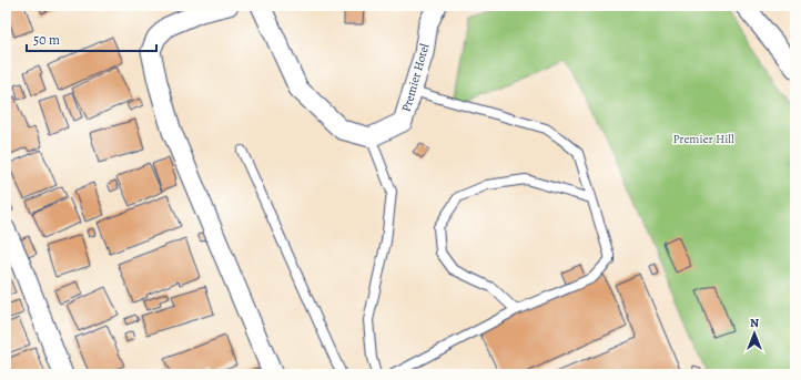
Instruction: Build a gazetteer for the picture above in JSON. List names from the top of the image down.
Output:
{
  "streets": {
    "street": ["Premier Hotel"]
  },
  "parks": ["Premier Hill"],
  "scale_bar": "50 m",
  "north": "top"
}
